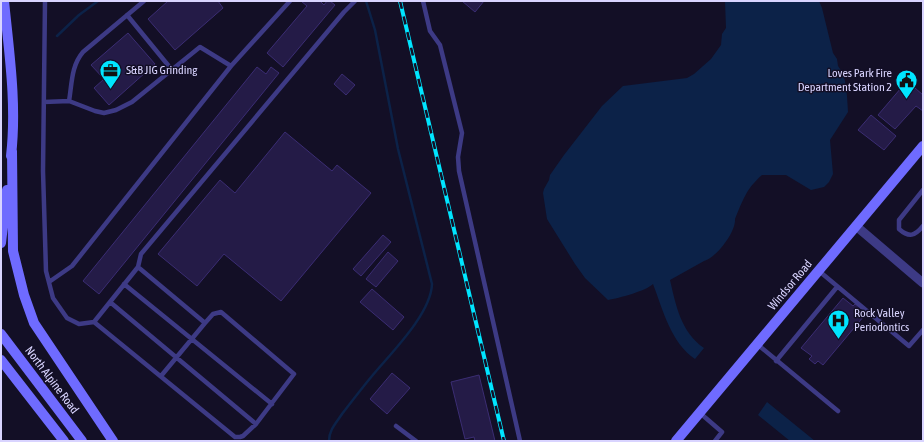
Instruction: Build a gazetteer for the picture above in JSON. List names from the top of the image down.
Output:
{
  "streets": {
    "street": ["Windsor Road", "North Alpine Road"]
  },
  "places": {
    "office": ["S&B JIG Grinding"],
    "public building": ["Loves Park Fire Department Station 2"],
    "hospital": ["Rock Valley Periodontics"]
  }
}
